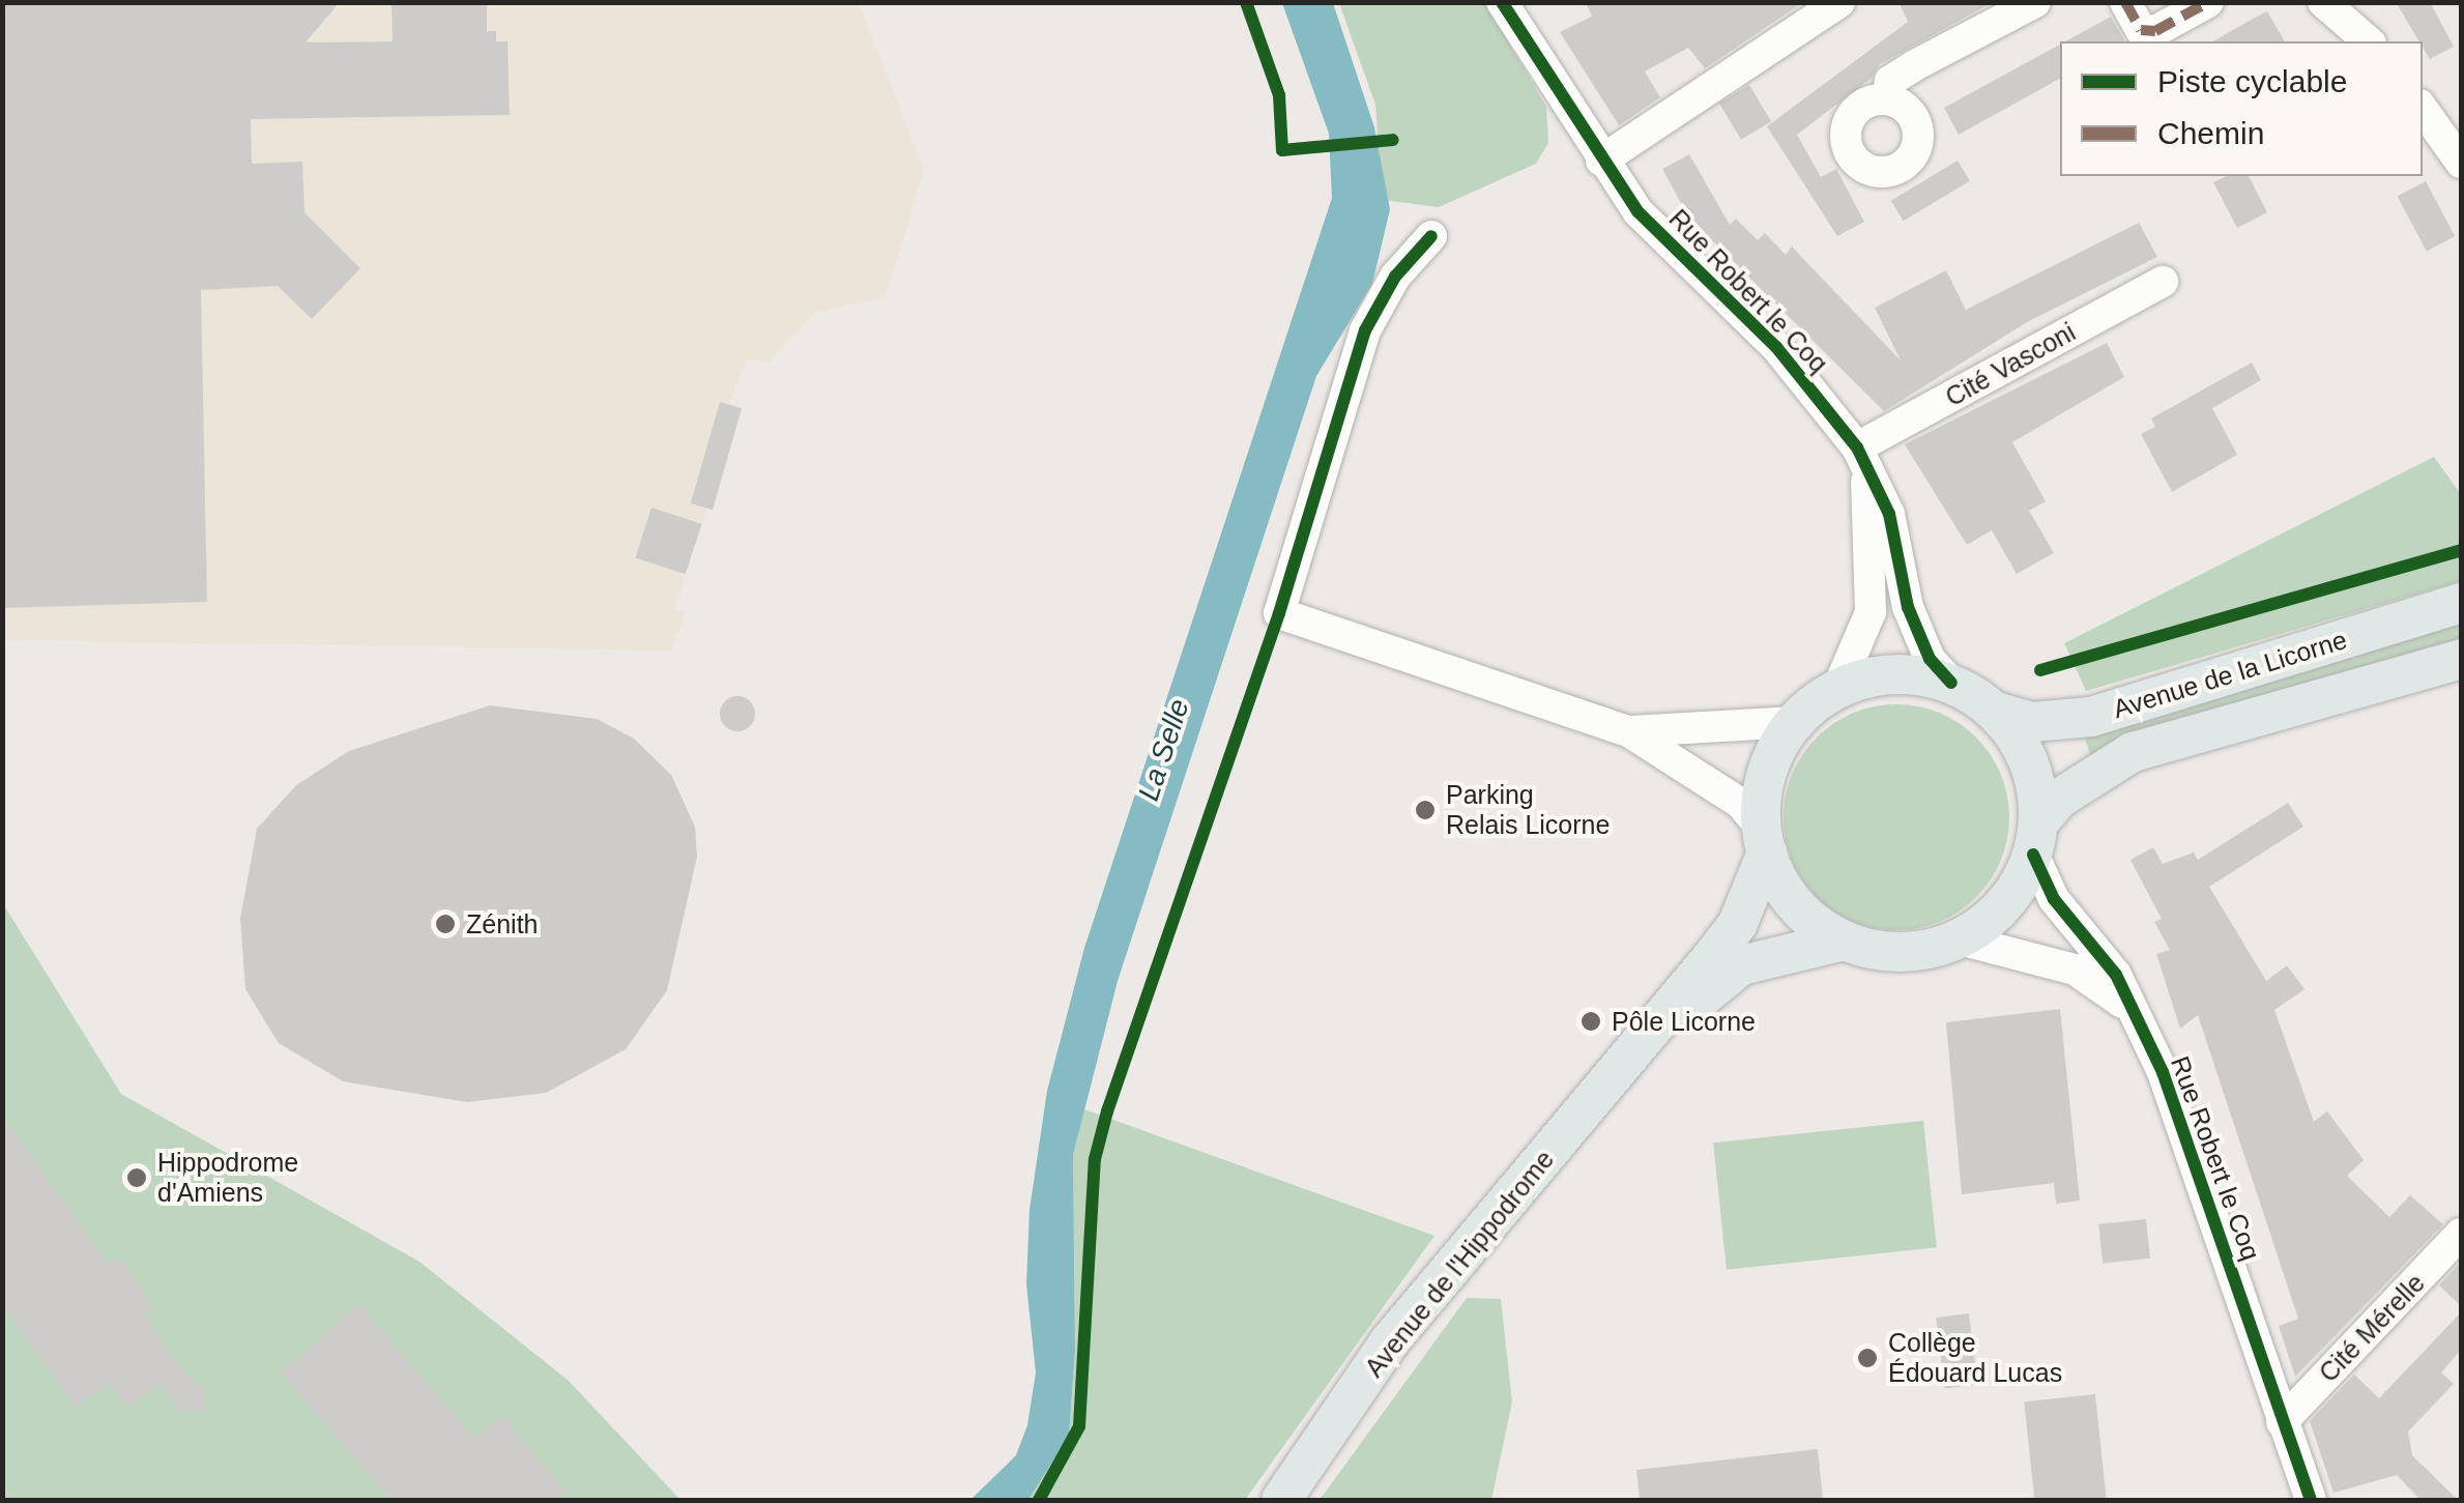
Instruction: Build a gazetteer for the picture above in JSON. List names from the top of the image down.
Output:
{
  "streets": {
    "main road": ["Avenue de la Licorne", "Avenue de l'Hippodrome"],
    "street": ["Rue Robert le Coq", "Cité Vasconi", "Cité Mérelle"]
  },
  "crossings": [
    ["Rue Robert le Coq", "Cité Vasconi"],
    ["Rue Robert le Coq", "Avenue de la Licorne"],
    ["Rue Robert le Coq", "Avenue de l'Hippodrome"],
    ["Rue Robert le Coq", "Cité Mérelle"],
    ["Avenue de la Licorne", "Avenue de l'Hippodrome"]
  ],
  "water": ["La Selle"],
  "places": [
    "Parking Relais Licorne",
    "Zénith",
    "Pôle Licorne",
    "Hippodrome d'Amiens",
    "Collège Édouard Lucas"
  ],
  "legend": ["Piste cyclable", "Chemin"]
}
